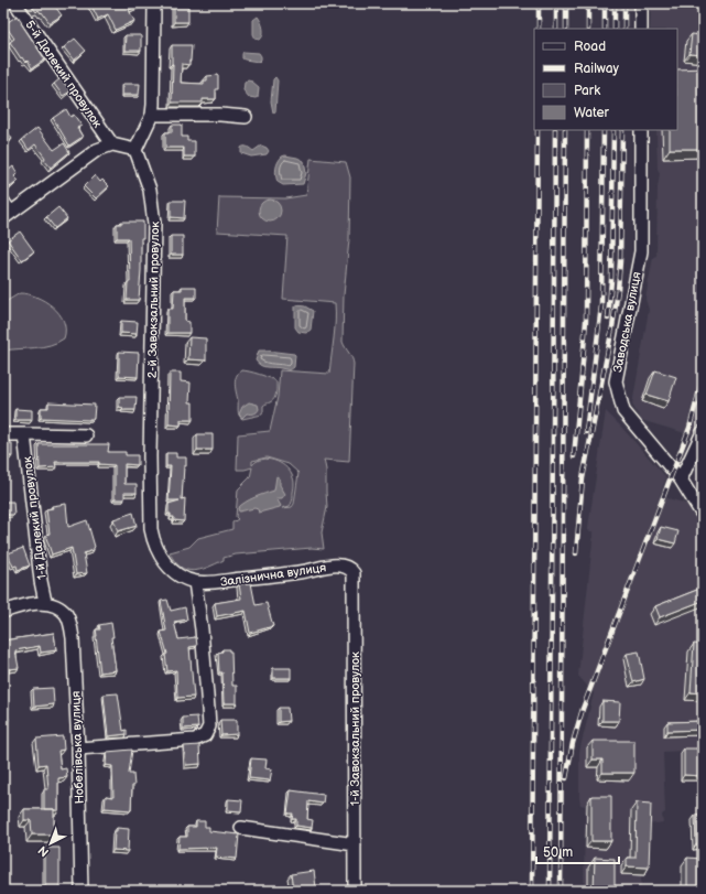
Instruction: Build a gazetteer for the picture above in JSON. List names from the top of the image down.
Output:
{
  "streets": {
    "street": [
      "5-й Далекий провулок",
      "2-й Завокзальний провулок",
      "Заводська вулиця",
      "1-й Далекий провулок",
      "Залізнична вулиця",
      "1-й Завокзальний провулок",
      "Нобелівська вулиця"
    ]
  },
  "crossings": [
    ["2-й Завокзальний провулок", "Залізнична вулиця"],
    ["1-й Далекий провулок", "Нобелівська вулиця"],
    ["Залізнична вулиця", "1-й Завокзальний провулок"]
  ],
  "legend": [
    "Road",
    "Railway",
    "Park",
    "Water"
  ],
  "scale_bar": "50 m",
  "north": "bottom left"
}
